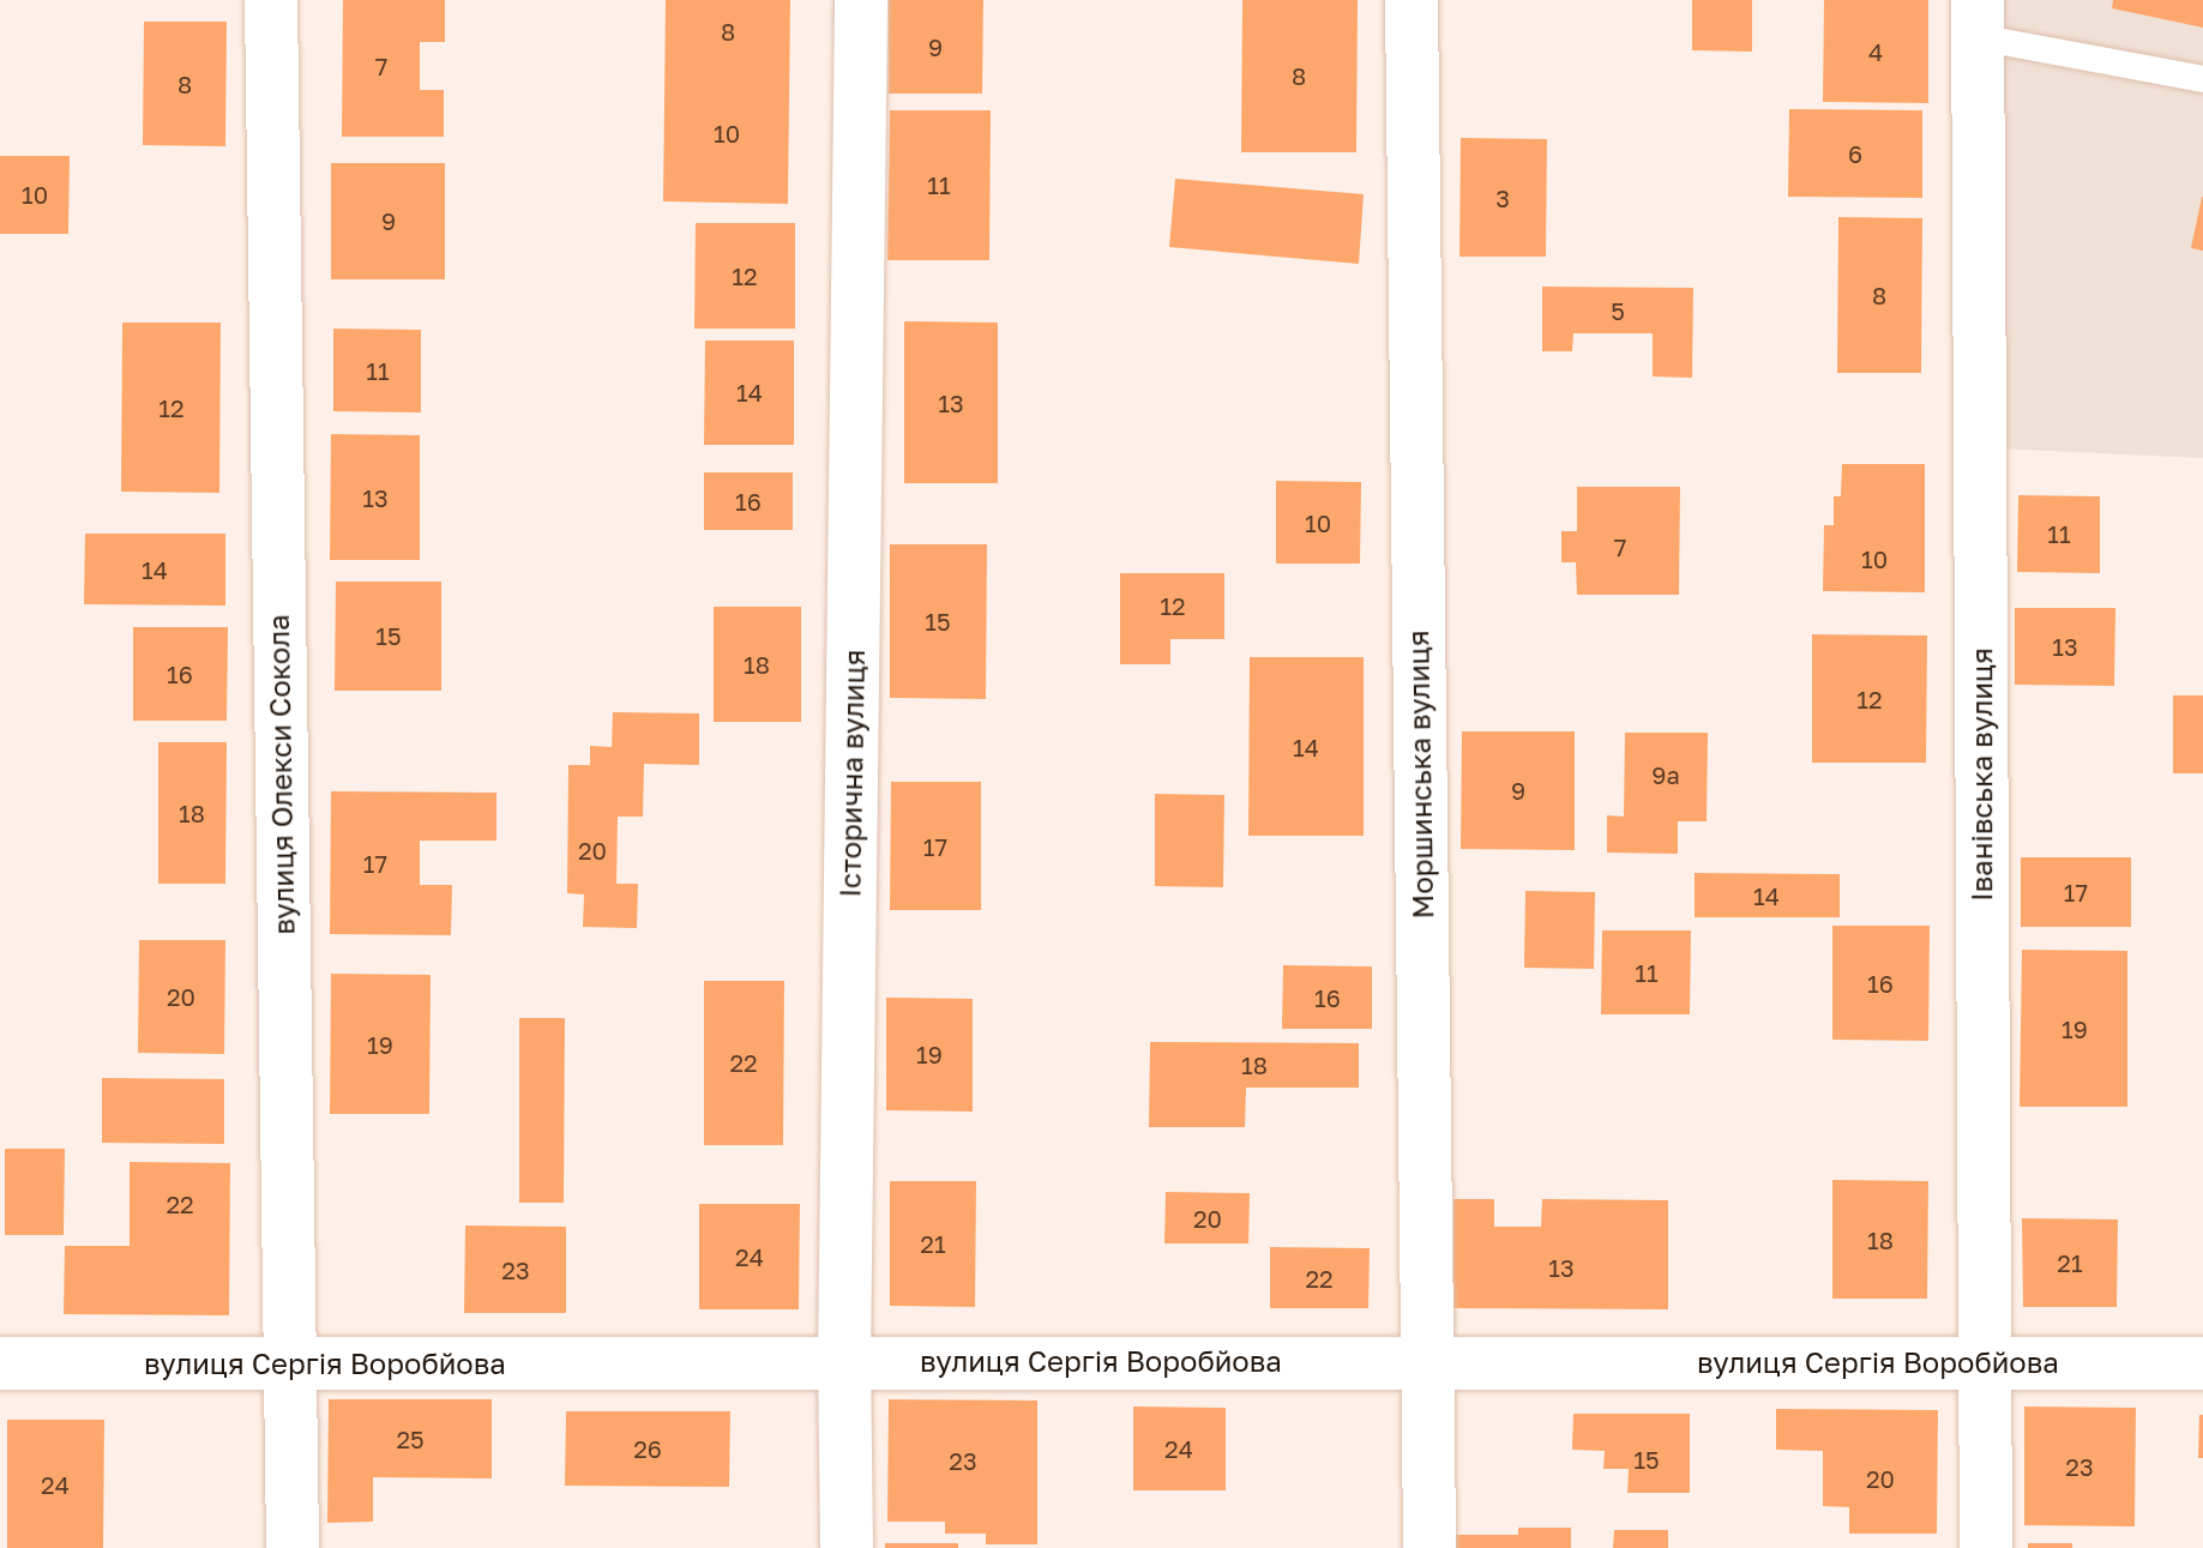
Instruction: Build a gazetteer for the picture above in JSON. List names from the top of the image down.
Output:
{
  "streets": {
    "street": [
      "Історична вулиця",
      "вулиця Олекси Сокола",
      "Моршинська вулиця",
      "Іванівська вулиця",
      "вулиця Сергія Воробйова"
    ]
  },
  "crossings": [
    ["Історична вулиця", "вулиця Сергія Воробйова"],
    ["вулиця Олекси Сокола", "вулиця Сергія Воробйова"],
    ["Моршинська вулиця", "вулиця Сергія Воробйова"],
    ["Іванівська вулиця", "вулиця Сергія Воробйова"]
  ],
  "house_numbers": [
    "8",
    "9",
    "4",
    "7",
    "8",
    "8",
    "10",
    "6",
    "11",
    "10",
    "3",
    "9",
    "12",
    "8",
    "5",
    "11",
    "14",
    "13",
    "12",
    "13",
    "16",
    "10",
    "11",
    "7",
    "10",
    "14",
    "12",
    "15",
    "15",
    "13",
    "18",
    "16",
    "12",
    "14",
    "9а",
    "9",
    "18",
    "17",
    "20",
    "17",
    "17",
    "14",
    "11",
    "16",
    "20",
    "16",
    "19",
    "19",
    "19",
    "22",
    "18",
    "22",
    "20",
    "18",
    "21",
    "24",
    "21",
    "13",
    "23",
    "22",
    "25",
    "26",
    "24",
    "15",
    "23",
    "23",
    "20",
    "24"
  ]
}
